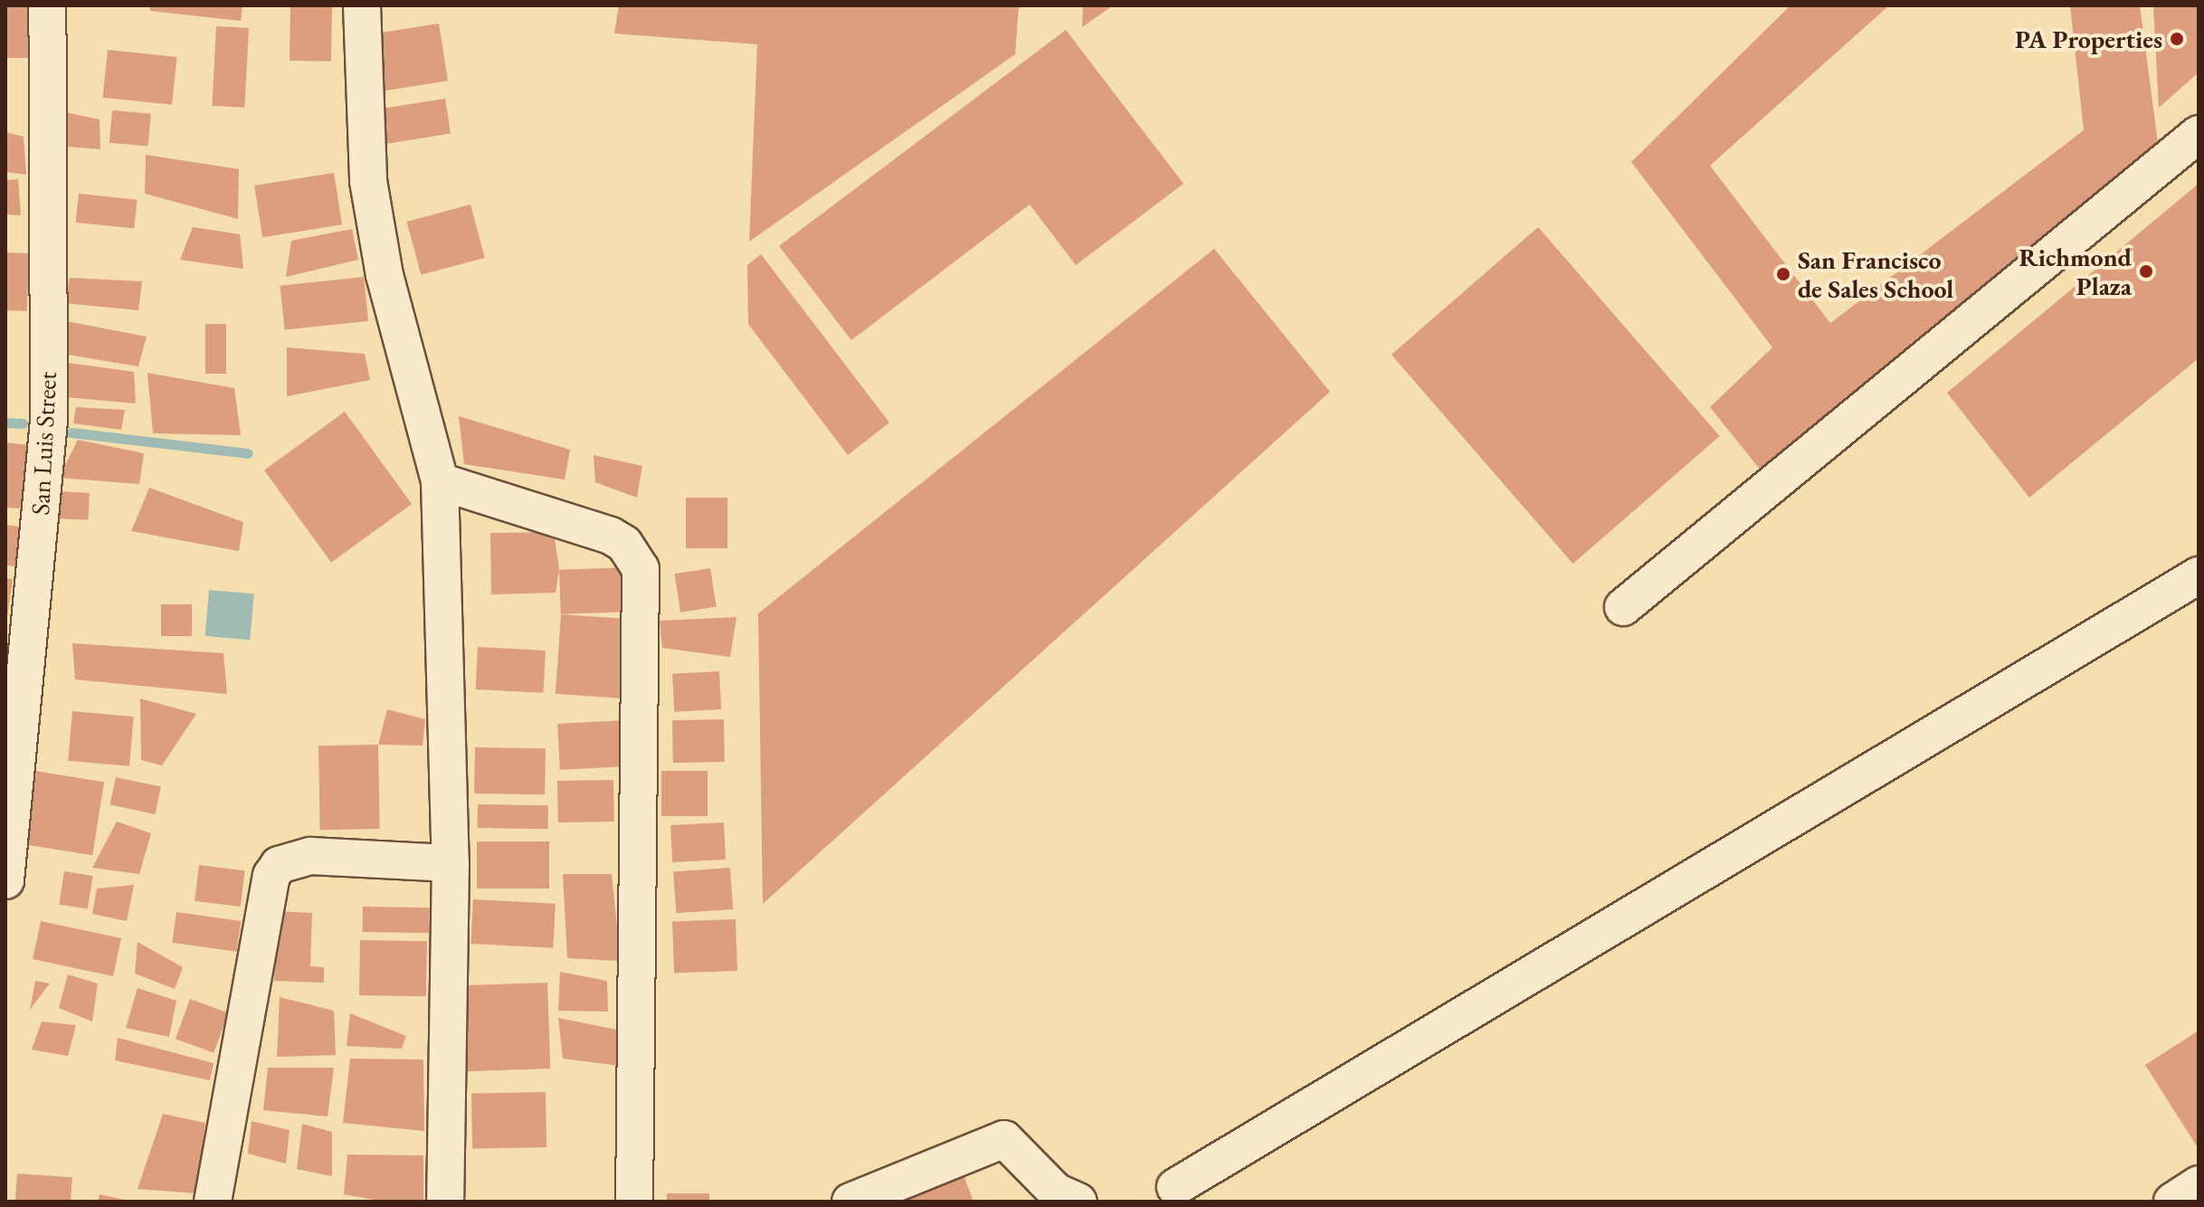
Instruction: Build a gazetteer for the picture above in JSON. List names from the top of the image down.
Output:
{
  "streets": {
    "street": ["San Luis Street"]
  },
  "places": ["PA Properties", "Richmond Plaza", "San Francisco de Sales School"]
}
